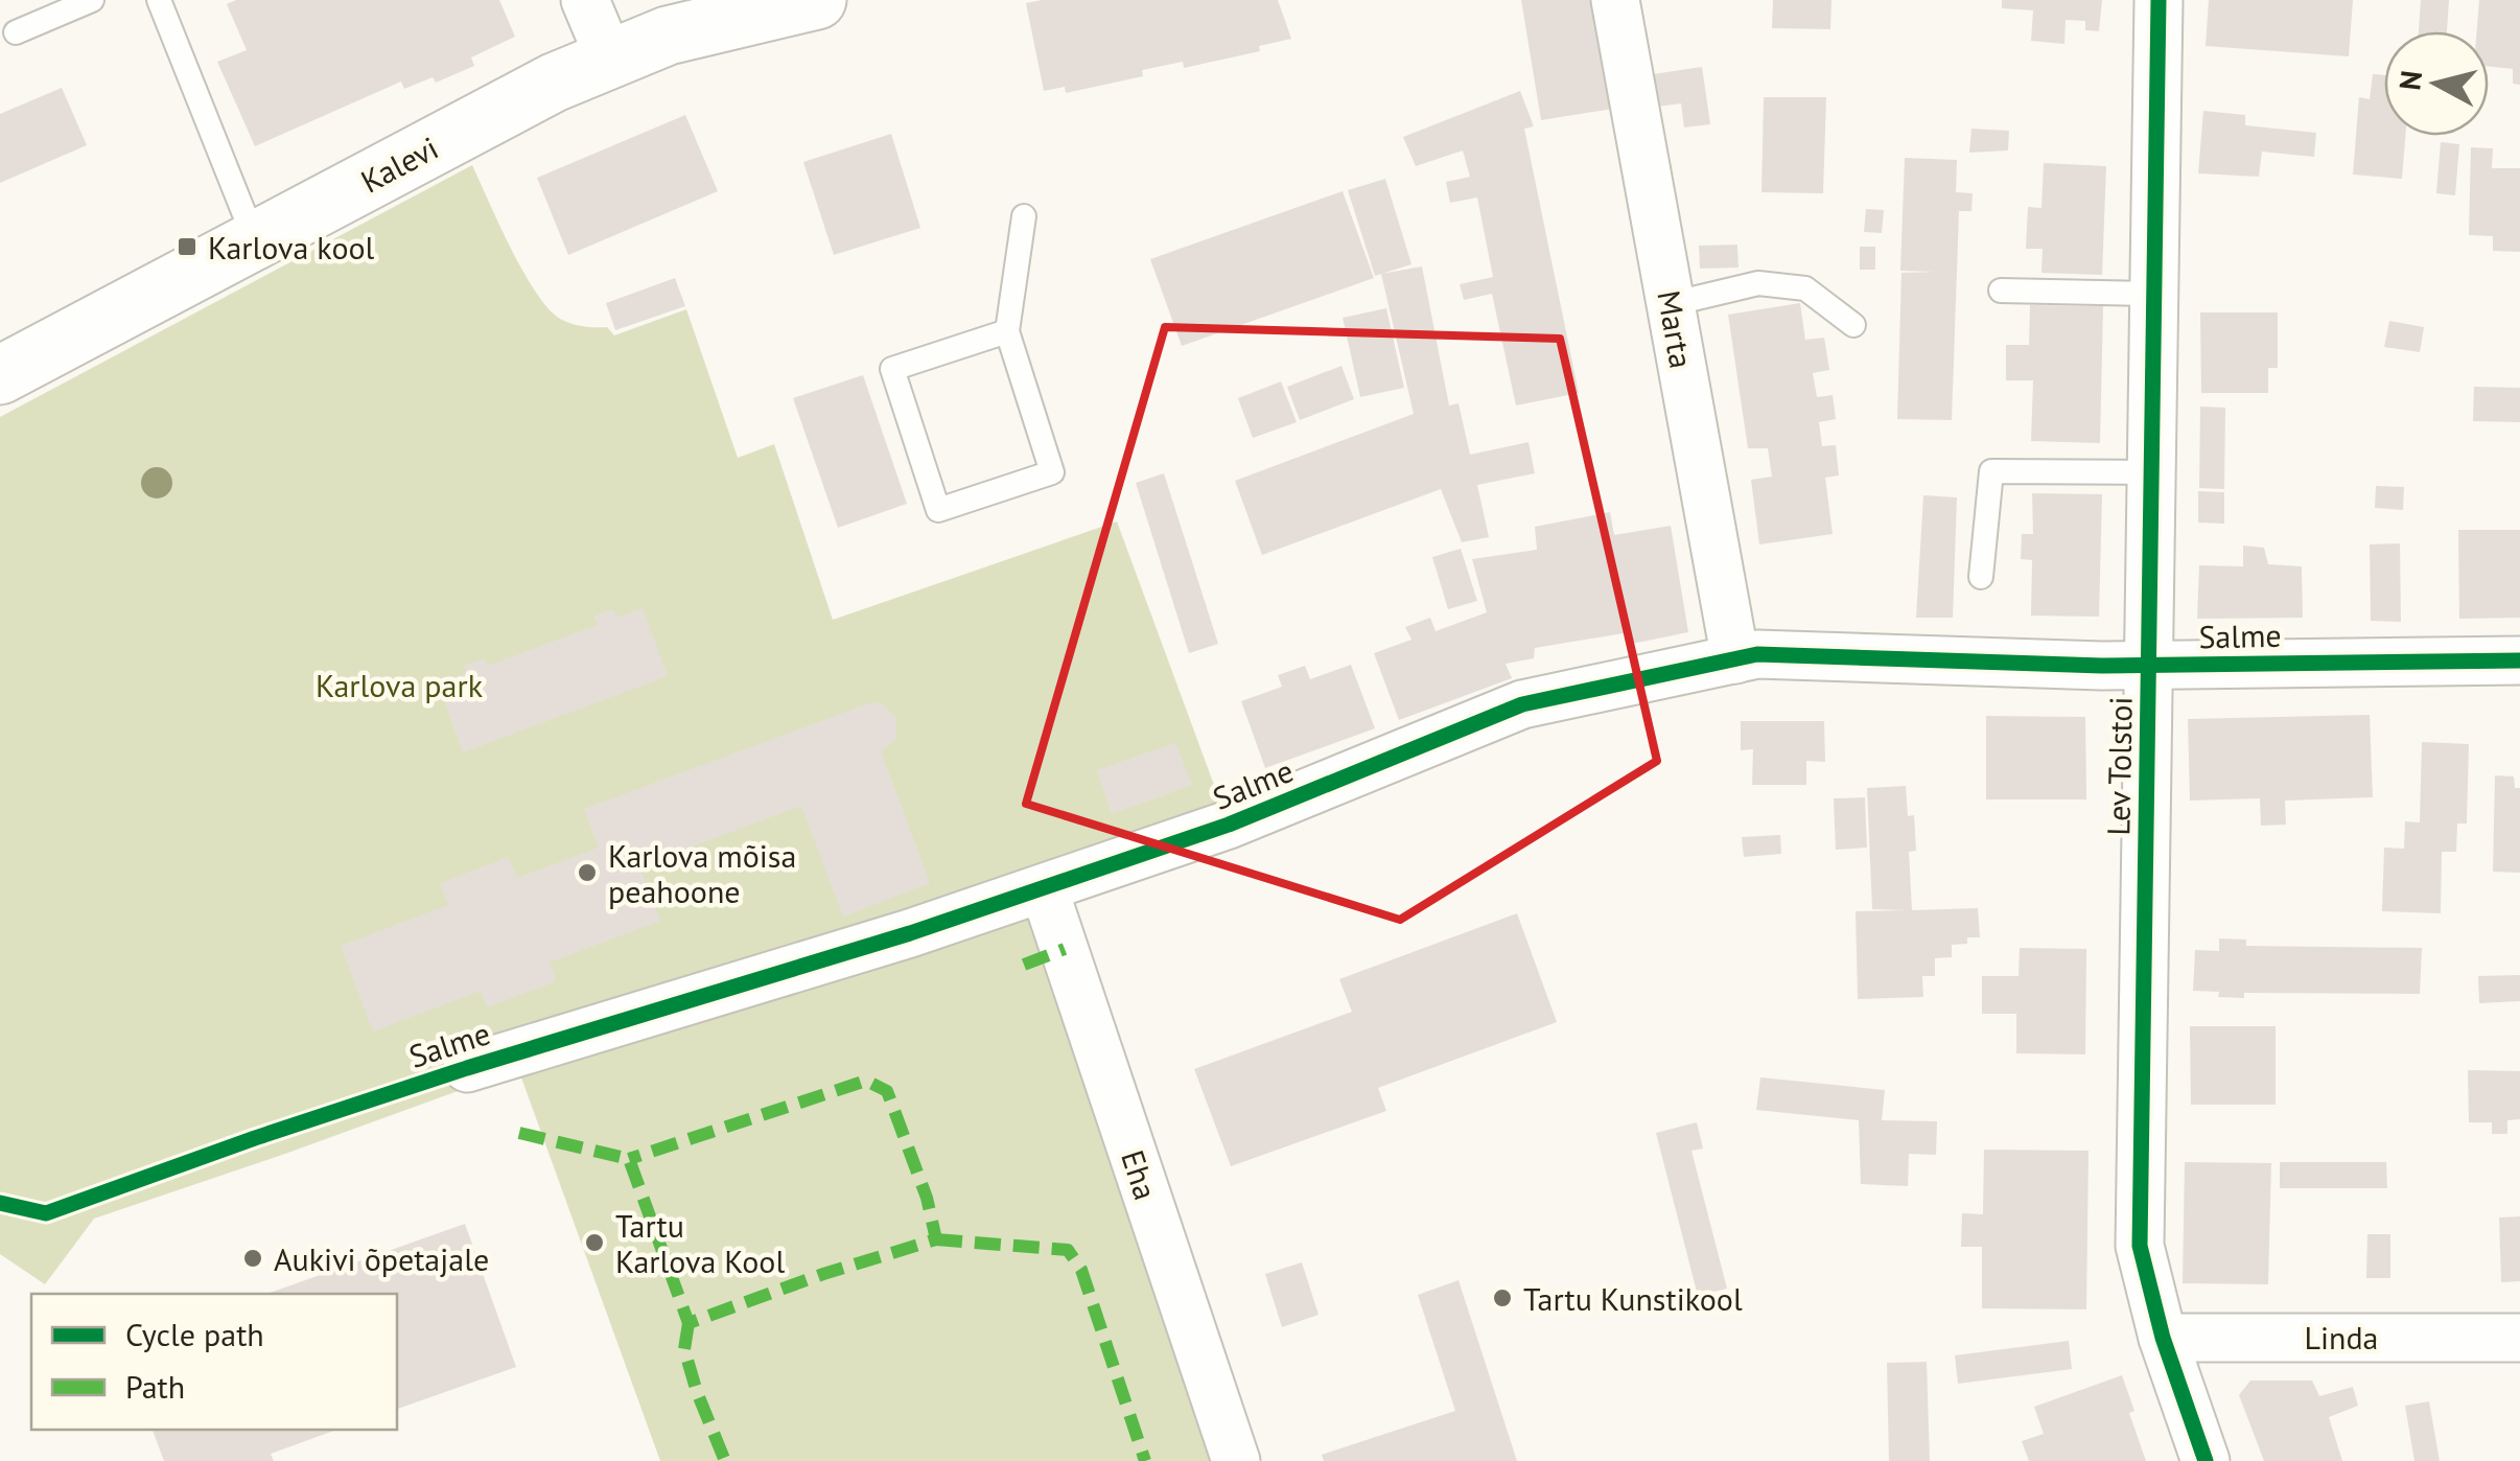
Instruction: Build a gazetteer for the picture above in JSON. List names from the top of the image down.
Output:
{
  "streets": {
    "street": [
      "Kalevi",
      "Marta",
      "Salme",
      "Lev Tolstoi",
      "Eha",
      "Linda"
    ]
  },
  "crossings": [
    ["Marta", "Salme"],
    ["Salme", "Lev Tolstoi"],
    ["Salme", "Eha"],
    ["Lev Tolstoi", "Linda"]
  ],
  "parks": ["Karlova park"],
  "places": {
    "transit": ["Karlova kool"],
    "other": [
      "Karlova mõisa peahoone",
      "Tartu Karlova Kool",
      "Aukivi õpetajale",
      "Tartu Kunstikool"
    ]
  },
  "legend": ["Cycle path", "Path"],
  "north": "left"
}
